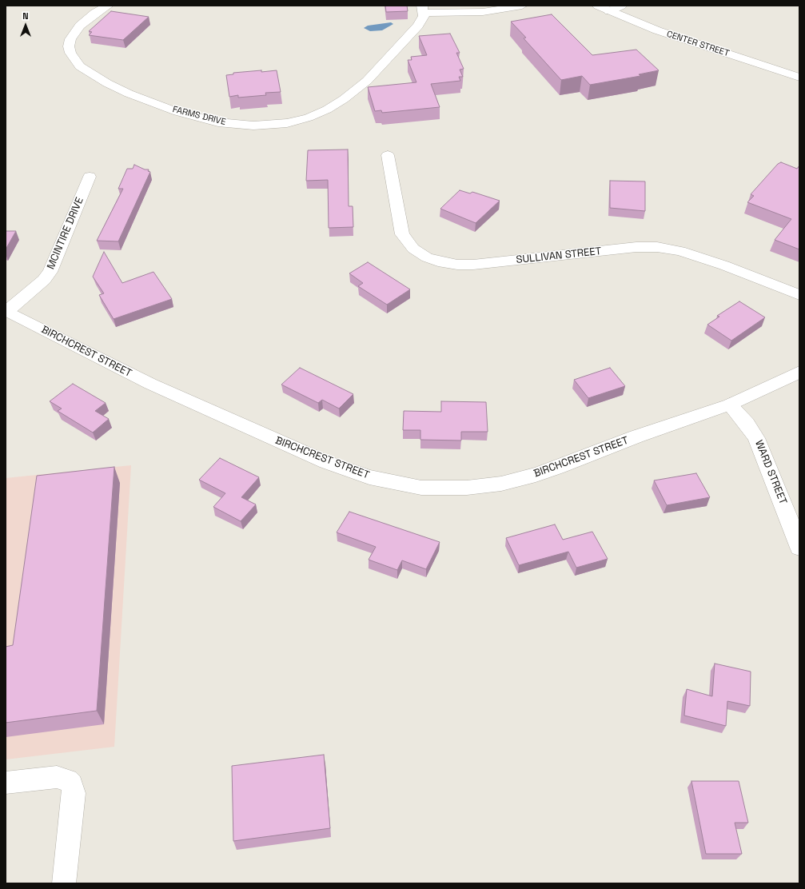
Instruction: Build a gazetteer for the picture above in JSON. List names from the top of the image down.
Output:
{
  "streets": {
    "street": [
      "CENTER STREET",
      "FARMS DRIVE",
      "MCINTIRE DRIVE",
      "SULLIVAN STREET",
      "BIRCHCREST STREET",
      "WARD STREET"
    ]
  },
  "crossings": [
    ["MCINTIRE DRIVE", "BIRCHCREST STREET"],
    ["BIRCHCREST STREET", "WARD STREET"]
  ],
  "north": "top"
}
